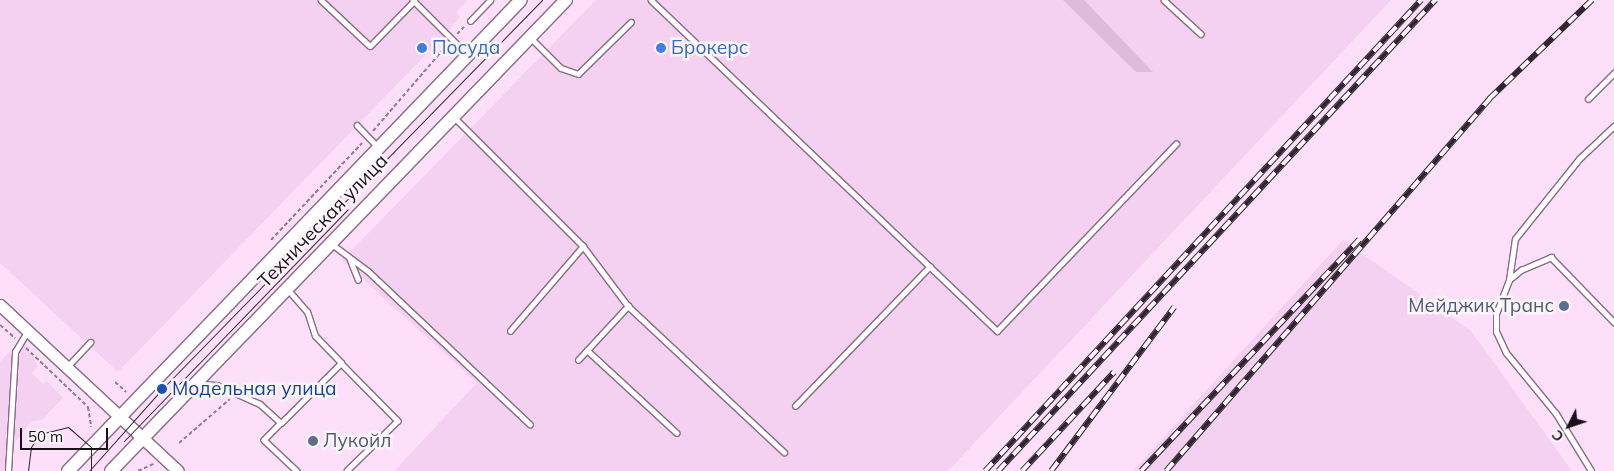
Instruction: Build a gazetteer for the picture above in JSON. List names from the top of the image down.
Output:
{
  "streets": {
    "main road": ["Техническая улица"]
  },
  "places": [
    "Посуда",
    "Брокерс",
    "Мейджик Транс",
    "Модельная улица",
    "Лукойл"
  ],
  "scale_bar": "50 m",
  "north": "bottom left"
}
